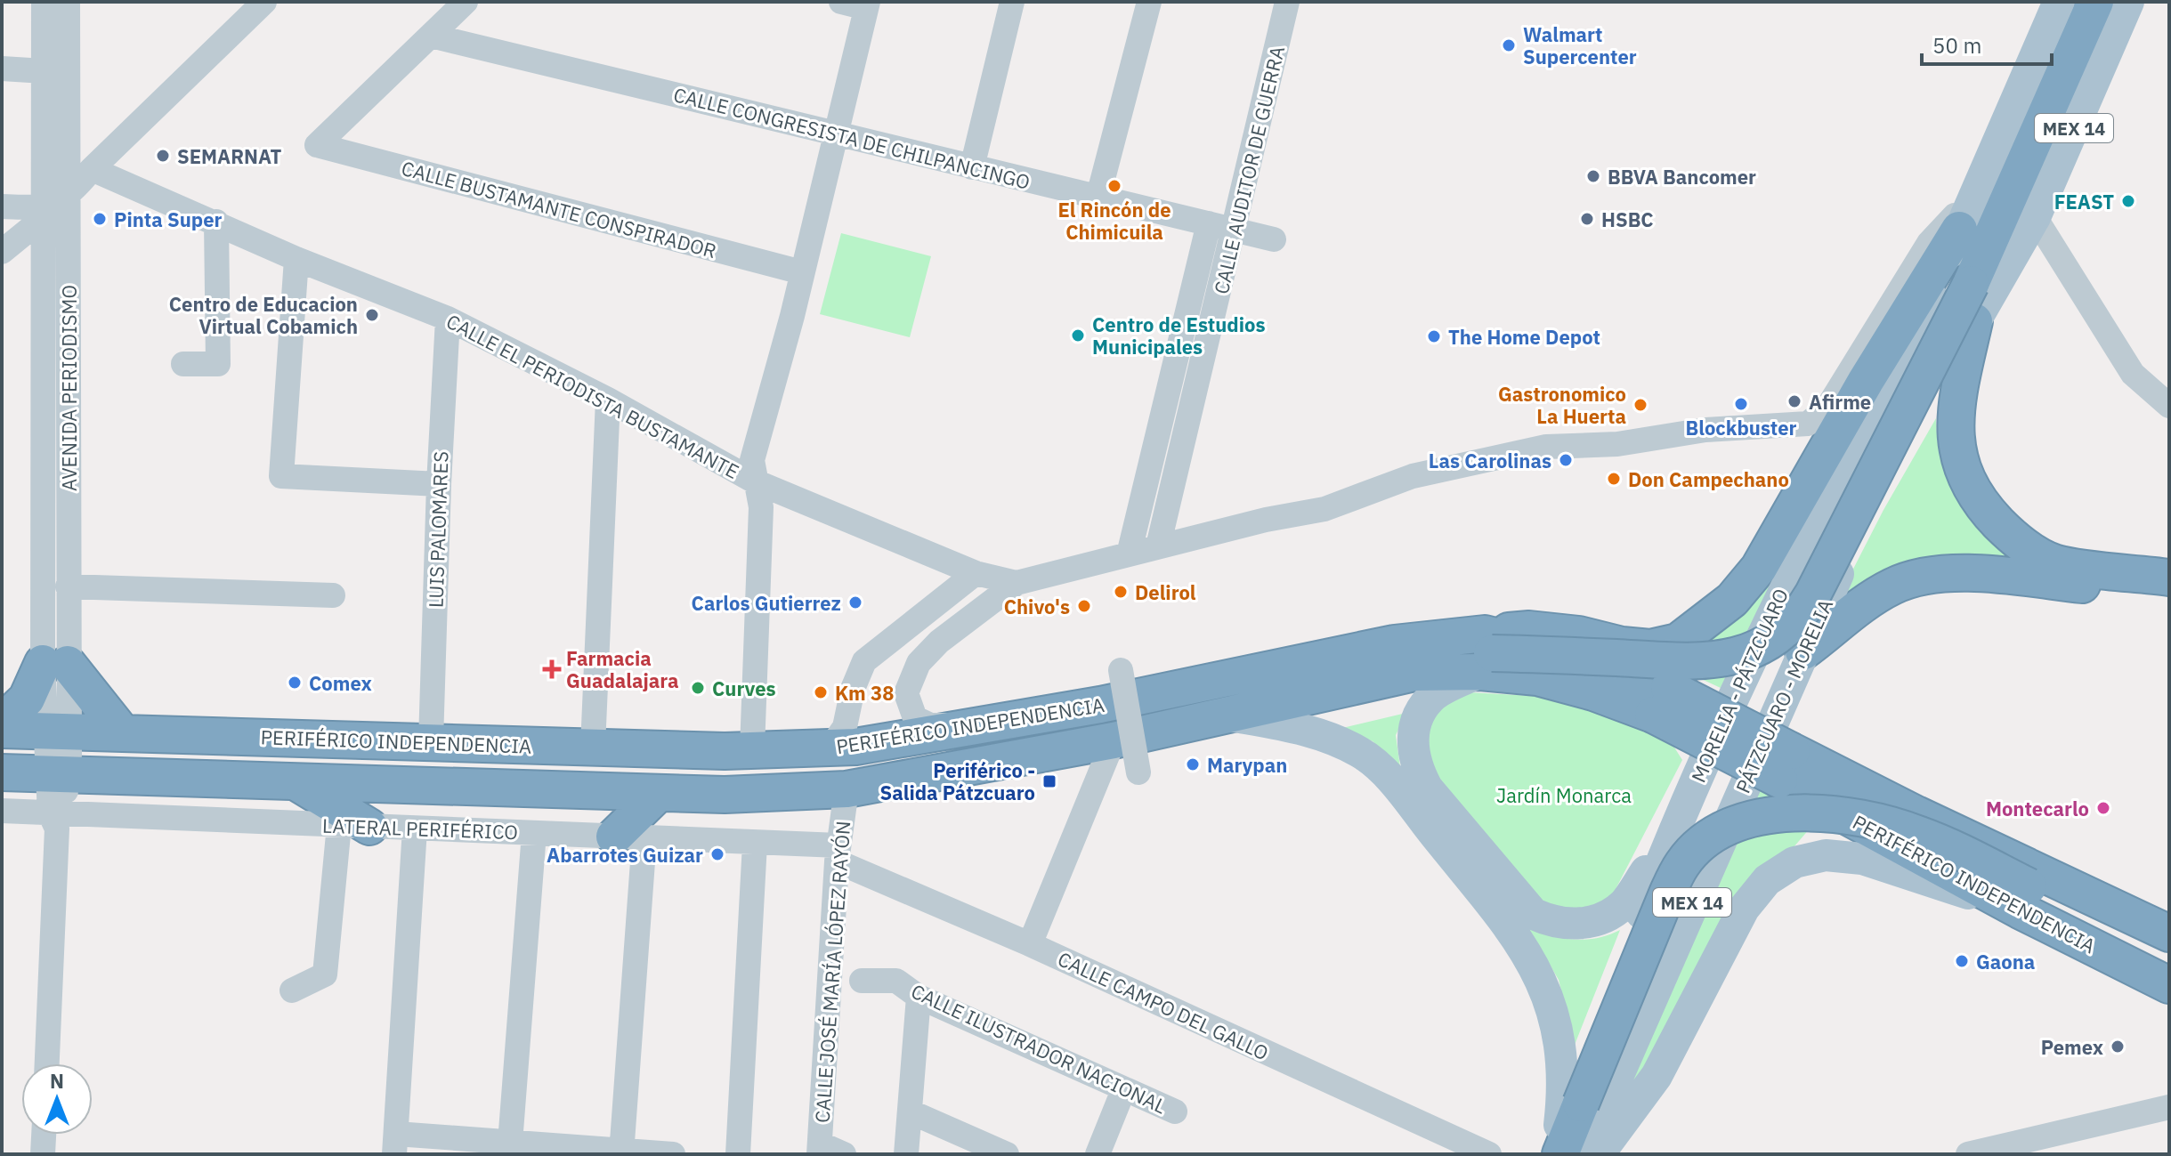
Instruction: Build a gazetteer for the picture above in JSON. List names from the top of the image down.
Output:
{
  "streets": {
    "highway": ["PERIFÉRICO INDEPENDENCIA"],
    "main road": ["MEX 14", "MORELIA - PÁTZCUARO", "PÁTZCUARO - MORELIA"],
    "street": [
      "CALLE CONGRESISTA DE CHILPANCINGO",
      "CALLE AUDITOR DE GUERRA",
      "CALLE BUSTAMANTE CONSPIRADOR",
      "AVENIDA PERIODISMO",
      "CALLE EL PERIODISTA BUSTAMANTE",
      "LUIS PALOMARES",
      "LATERAL PERIFÉRICO",
      "CALLE JOSÉ MARÍA LÓPEZ RAYÓN",
      "CALLE CAMPO DEL GALLO",
      "CALLE ILUSTRADOR NACIONAL"
    ]
  },
  "crossings": [
    ["MEX 14", "MORELIA - PÁTZCUARO"],
    ["MEX 14", "PÁTZCUARO - MORELIA"],
    ["CALLE CONGRESISTA DE CHILPANCINGO", "CALLE AUDITOR DE GUERRA"],
    ["CALLE CONGRESISTA DE CHILPANCINGO", "CALLE BUSTAMANTE CONSPIRADOR"],
    ["AVENIDA PERIODISMO", "PERIFÉRICO INDEPENDENCIA"],
    ["AVENIDA PERIODISMO", "LATERAL PERIFÉRICO"],
    ["CALLE EL PERIODISTA BUSTAMANTE", "LUIS PALOMARES"],
    ["LUIS PALOMARES", "PERIFÉRICO INDEPENDENCIA"],
    ["PERIFÉRICO INDEPENDENCIA", "CALLE JOSÉ MARÍA LÓPEZ RAYÓN"],
    ["LATERAL PERIFÉRICO", "CALLE JOSÉ MARÍA LÓPEZ RAYÓN"],
    ["LATERAL PERIFÉRICO", "CALLE CAMPO DEL GALLO"],
    ["CALLE JOSÉ MARÍA LÓPEZ RAYÓN", "CALLE CAMPO DEL GALLO"]
  ],
  "parks": ["Jardín Monarca"],
  "places": {
    "other": [
      "Walmart Supercenter",
      "SEMARNAT",
      "BBVA Bancomer",
      "El Rincón de Chimicuila",
      "FEAST",
      "Pinta Super",
      "HSBC",
      "Centro de Educacion Virtual Cobamich",
      "Centro de Estudios Municipales",
      "The Home Depot",
      "Afirme",
      "Blockbuster",
      "Gastronomico La Huerta",
      "Las Carolinas",
      "Don Campechano",
      "Delirol",
      "Carlos Gutierrez",
      "Chivo's",
      "Comex",
      "Curves",
      "Km 38",
      "Marypan",
      "Montecarlo",
      "Abarrotes Guizar",
      "Gaona",
      "Pemex"
    ],
    "health": ["Farmacia Guadalajara"],
    "transit": ["Periférico - Salida Pátzcuaro"]
  },
  "scale_bar": "50 m",
  "north": "top"
}
